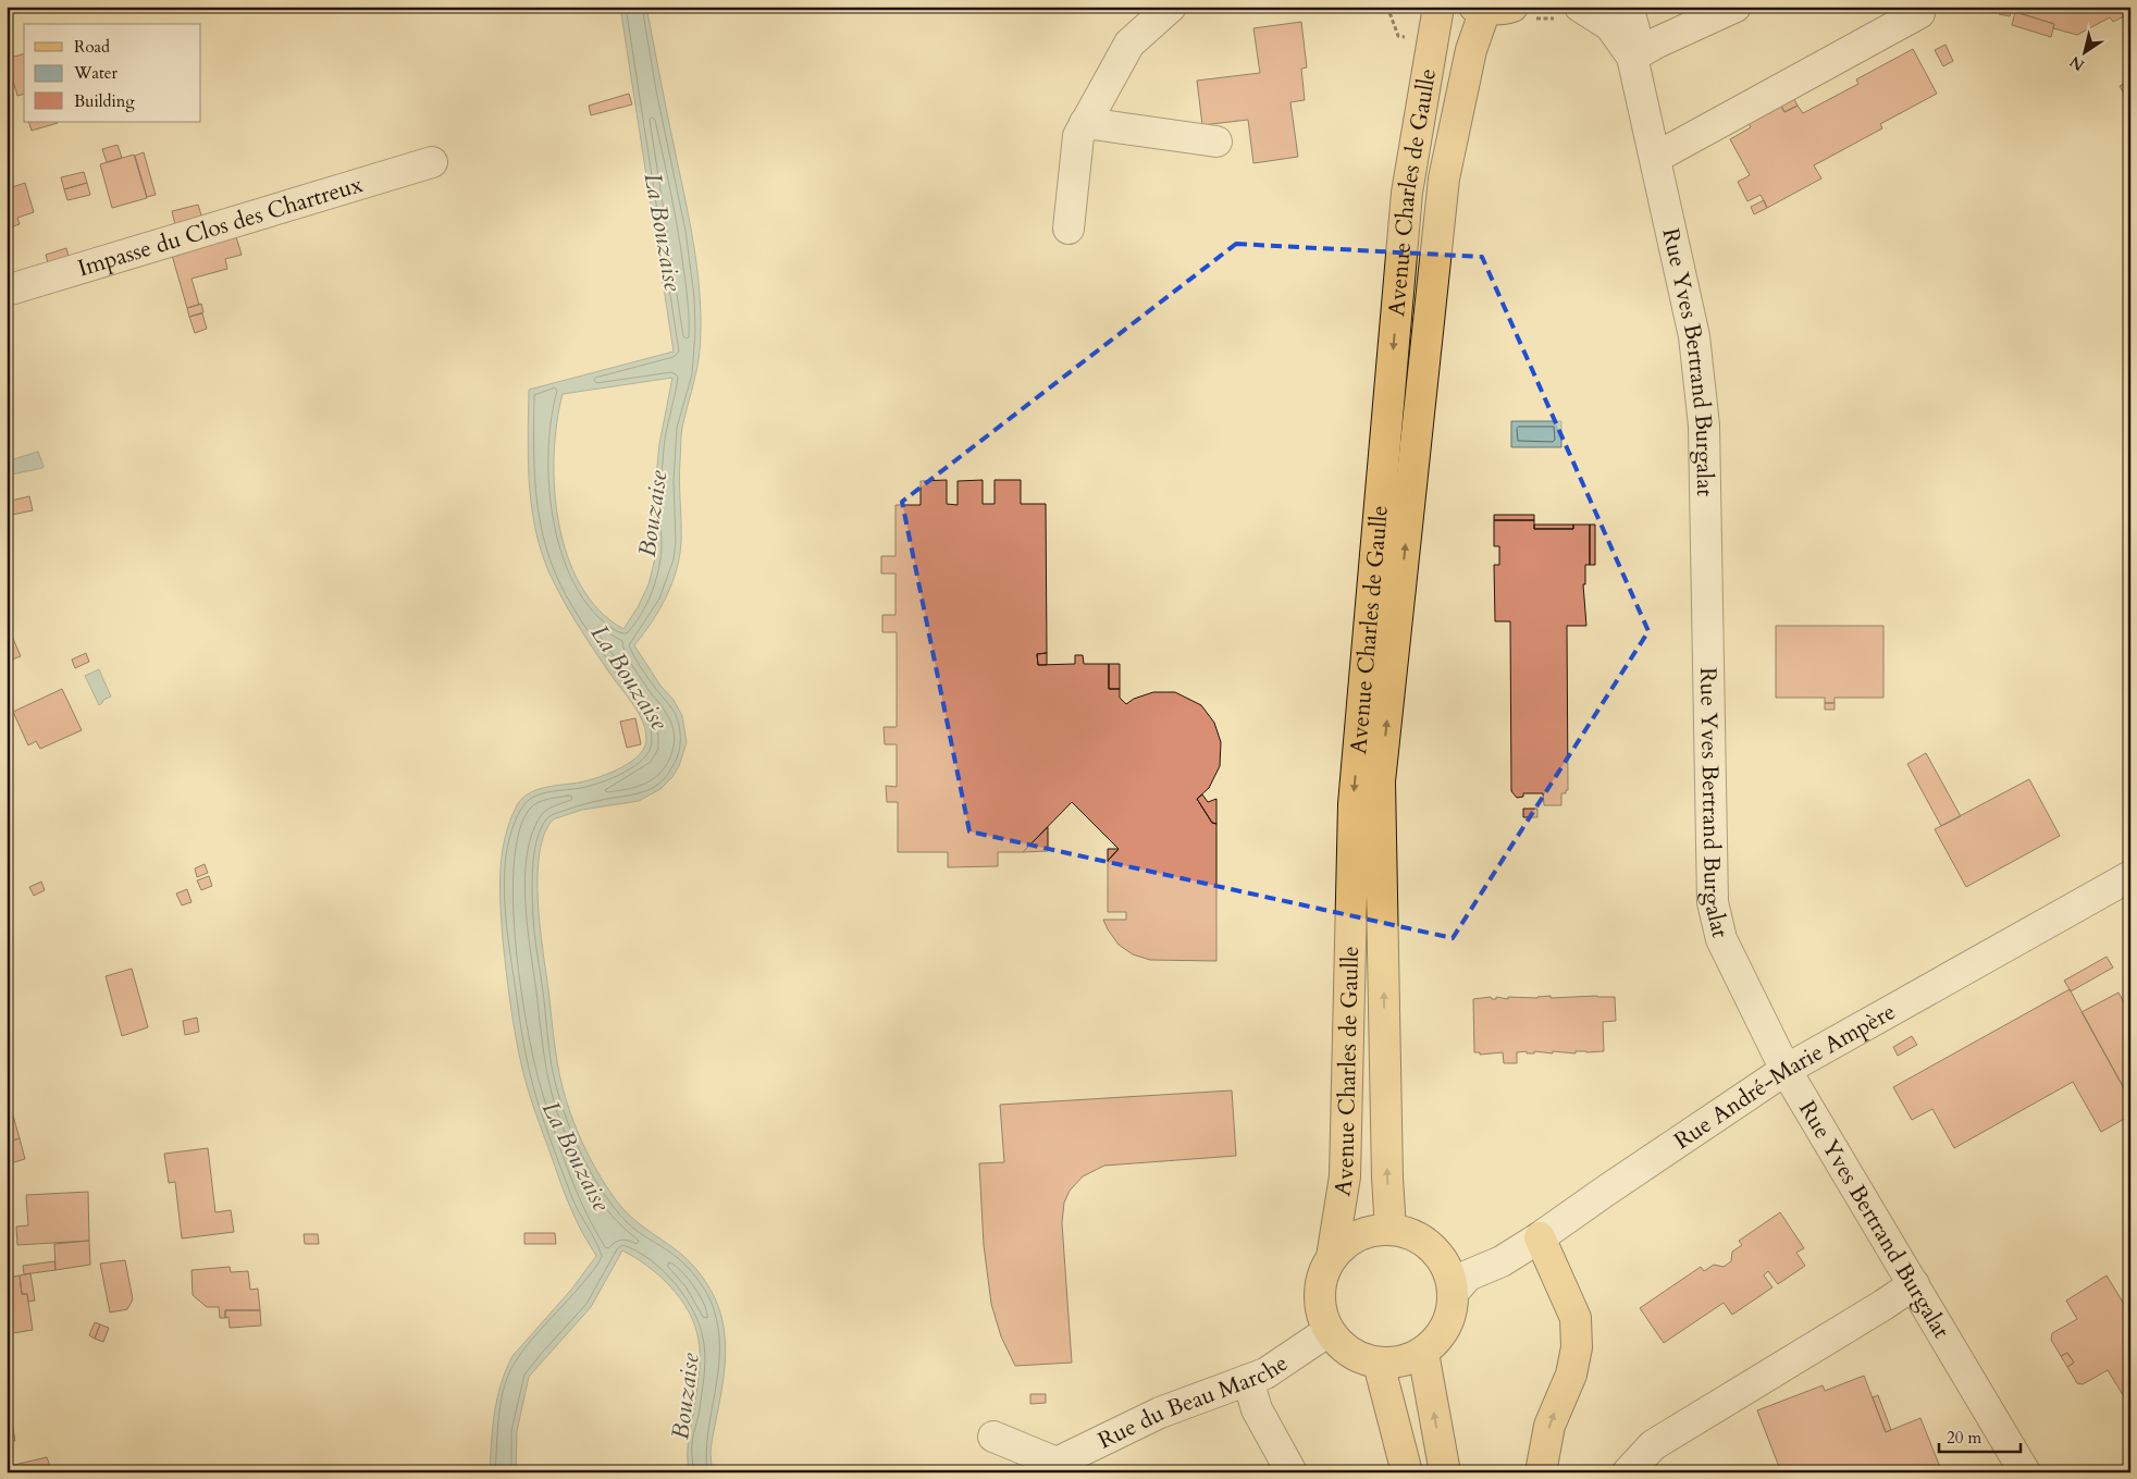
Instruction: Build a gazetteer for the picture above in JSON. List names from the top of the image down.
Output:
{
  "streets": {
    "main road": ["Avenue Charles de Gaulle"],
    "street": [
      "Impasse du Clos des Chartreux",
      "Rue Yves Bertrand Burgalat",
      "Rue André-Marie Ampère",
      "Rue du Beau Marche"
    ]
  },
  "crossings": [
    ["Avenue Charles de Gaulle", "Rue André-Marie Ampère"],
    ["Avenue Charles de Gaulle", "Rue du Beau Marche"],
    ["Rue Yves Bertrand Burgalat", "Rue André-Marie Ampère"],
    ["Rue André-Marie Ampère", "Rue du Beau Marche"]
  ],
  "water": ["La Bouzaise", "Bouzaise"],
  "legend": ["Road", "Water", "Building"],
  "scale_bar": "20 m",
  "north": "bottom left"
}
